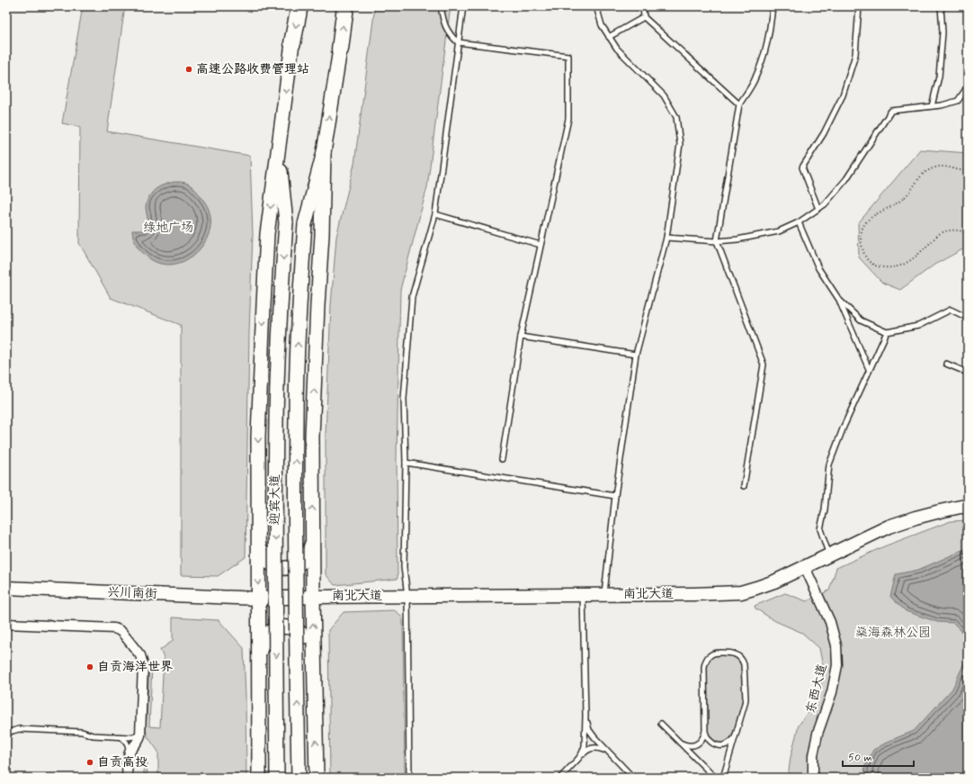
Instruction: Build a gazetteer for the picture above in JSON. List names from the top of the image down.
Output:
{
  "streets": {
    "main road": ["迎宾大道"],
    "street": ["兴川南街", "南北大道", "东西大道"]
  },
  "crossings": [
    ["兴川南街", "南北大道"],
    ["南北大道", "东西大道"]
  ],
  "parks": ["绿地广场", "燊海森林公园"],
  "places": ["高速公路收费管理站", "自贡海洋世界", "自贡高投"],
  "scale_bar": "50 m"
}
